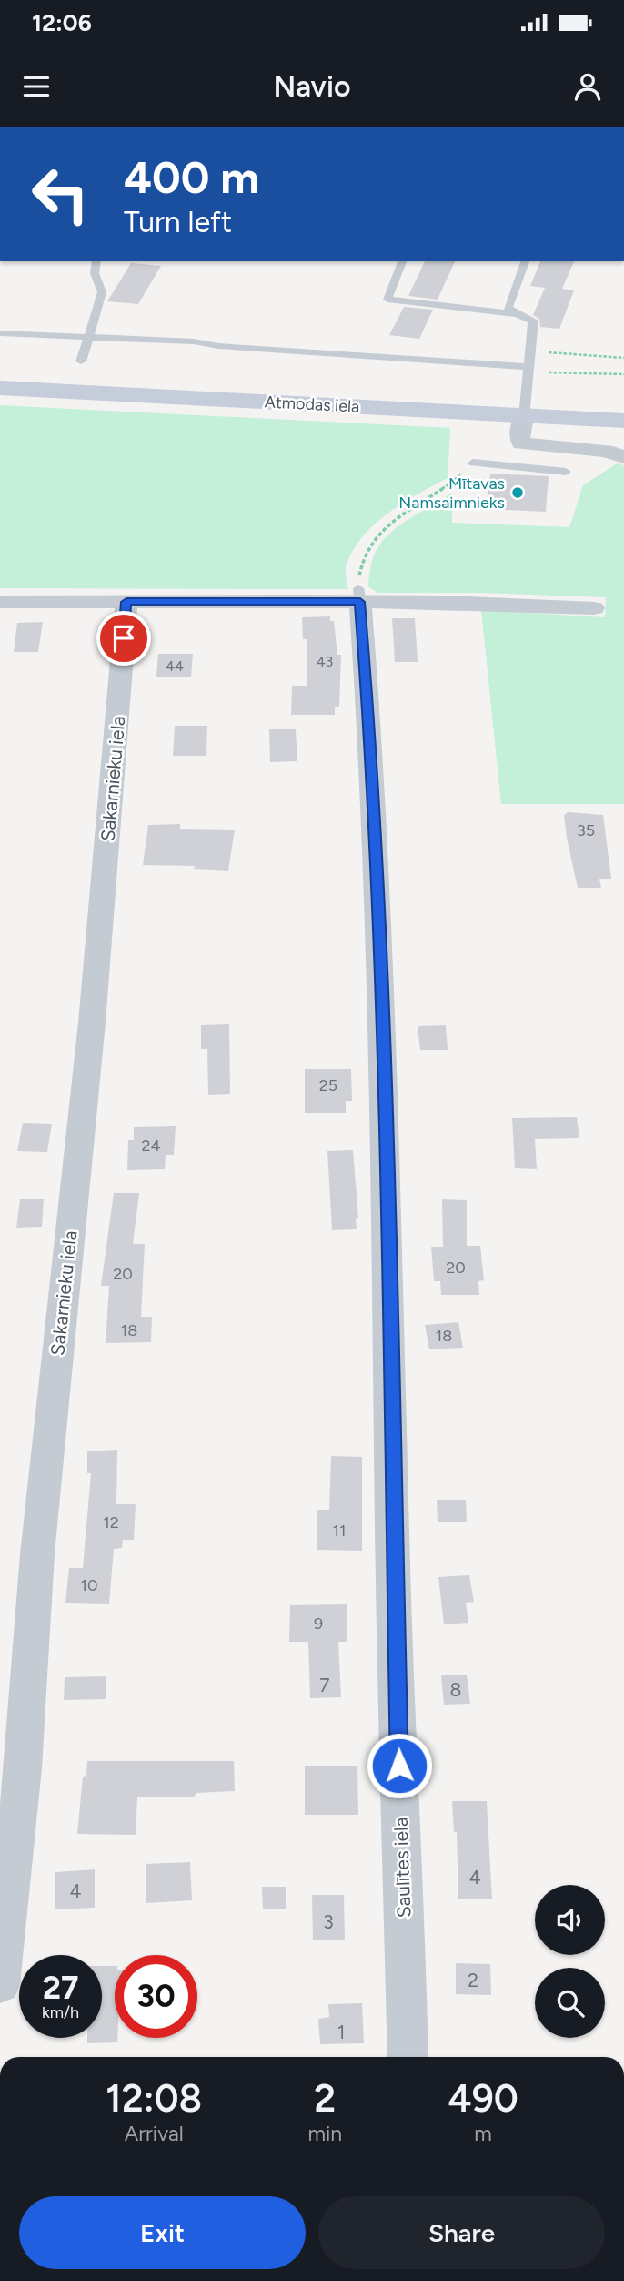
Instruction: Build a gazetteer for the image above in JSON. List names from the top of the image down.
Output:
{
  "streets": {
    "main road": ["Atmodas iela"],
    "street": ["Sakarnieku iela", "Saulītes iela"]
  },
  "places": ["Mītavas Namsaimnieks"],
  "house_numbers": [
    "43",
    "44",
    "35",
    "25",
    "24",
    "20",
    "20",
    "18",
    "18",
    "12",
    "11",
    "10",
    "9",
    "7",
    "8",
    "4",
    "4",
    "3",
    "2",
    "1"
  ],
  "page": {
    "status": "12:06",
    "header": "Navio",
    "turn": ["400 m", "Turn left"],
    "speed": "27 km/h",
    "limit": "30",
    "eta": [
      "12:08",
      "Arrival",
      "2",
      "min",
      "490",
      "m"
    ],
    "buttons": ["Exit", "Share"]
  }
}
